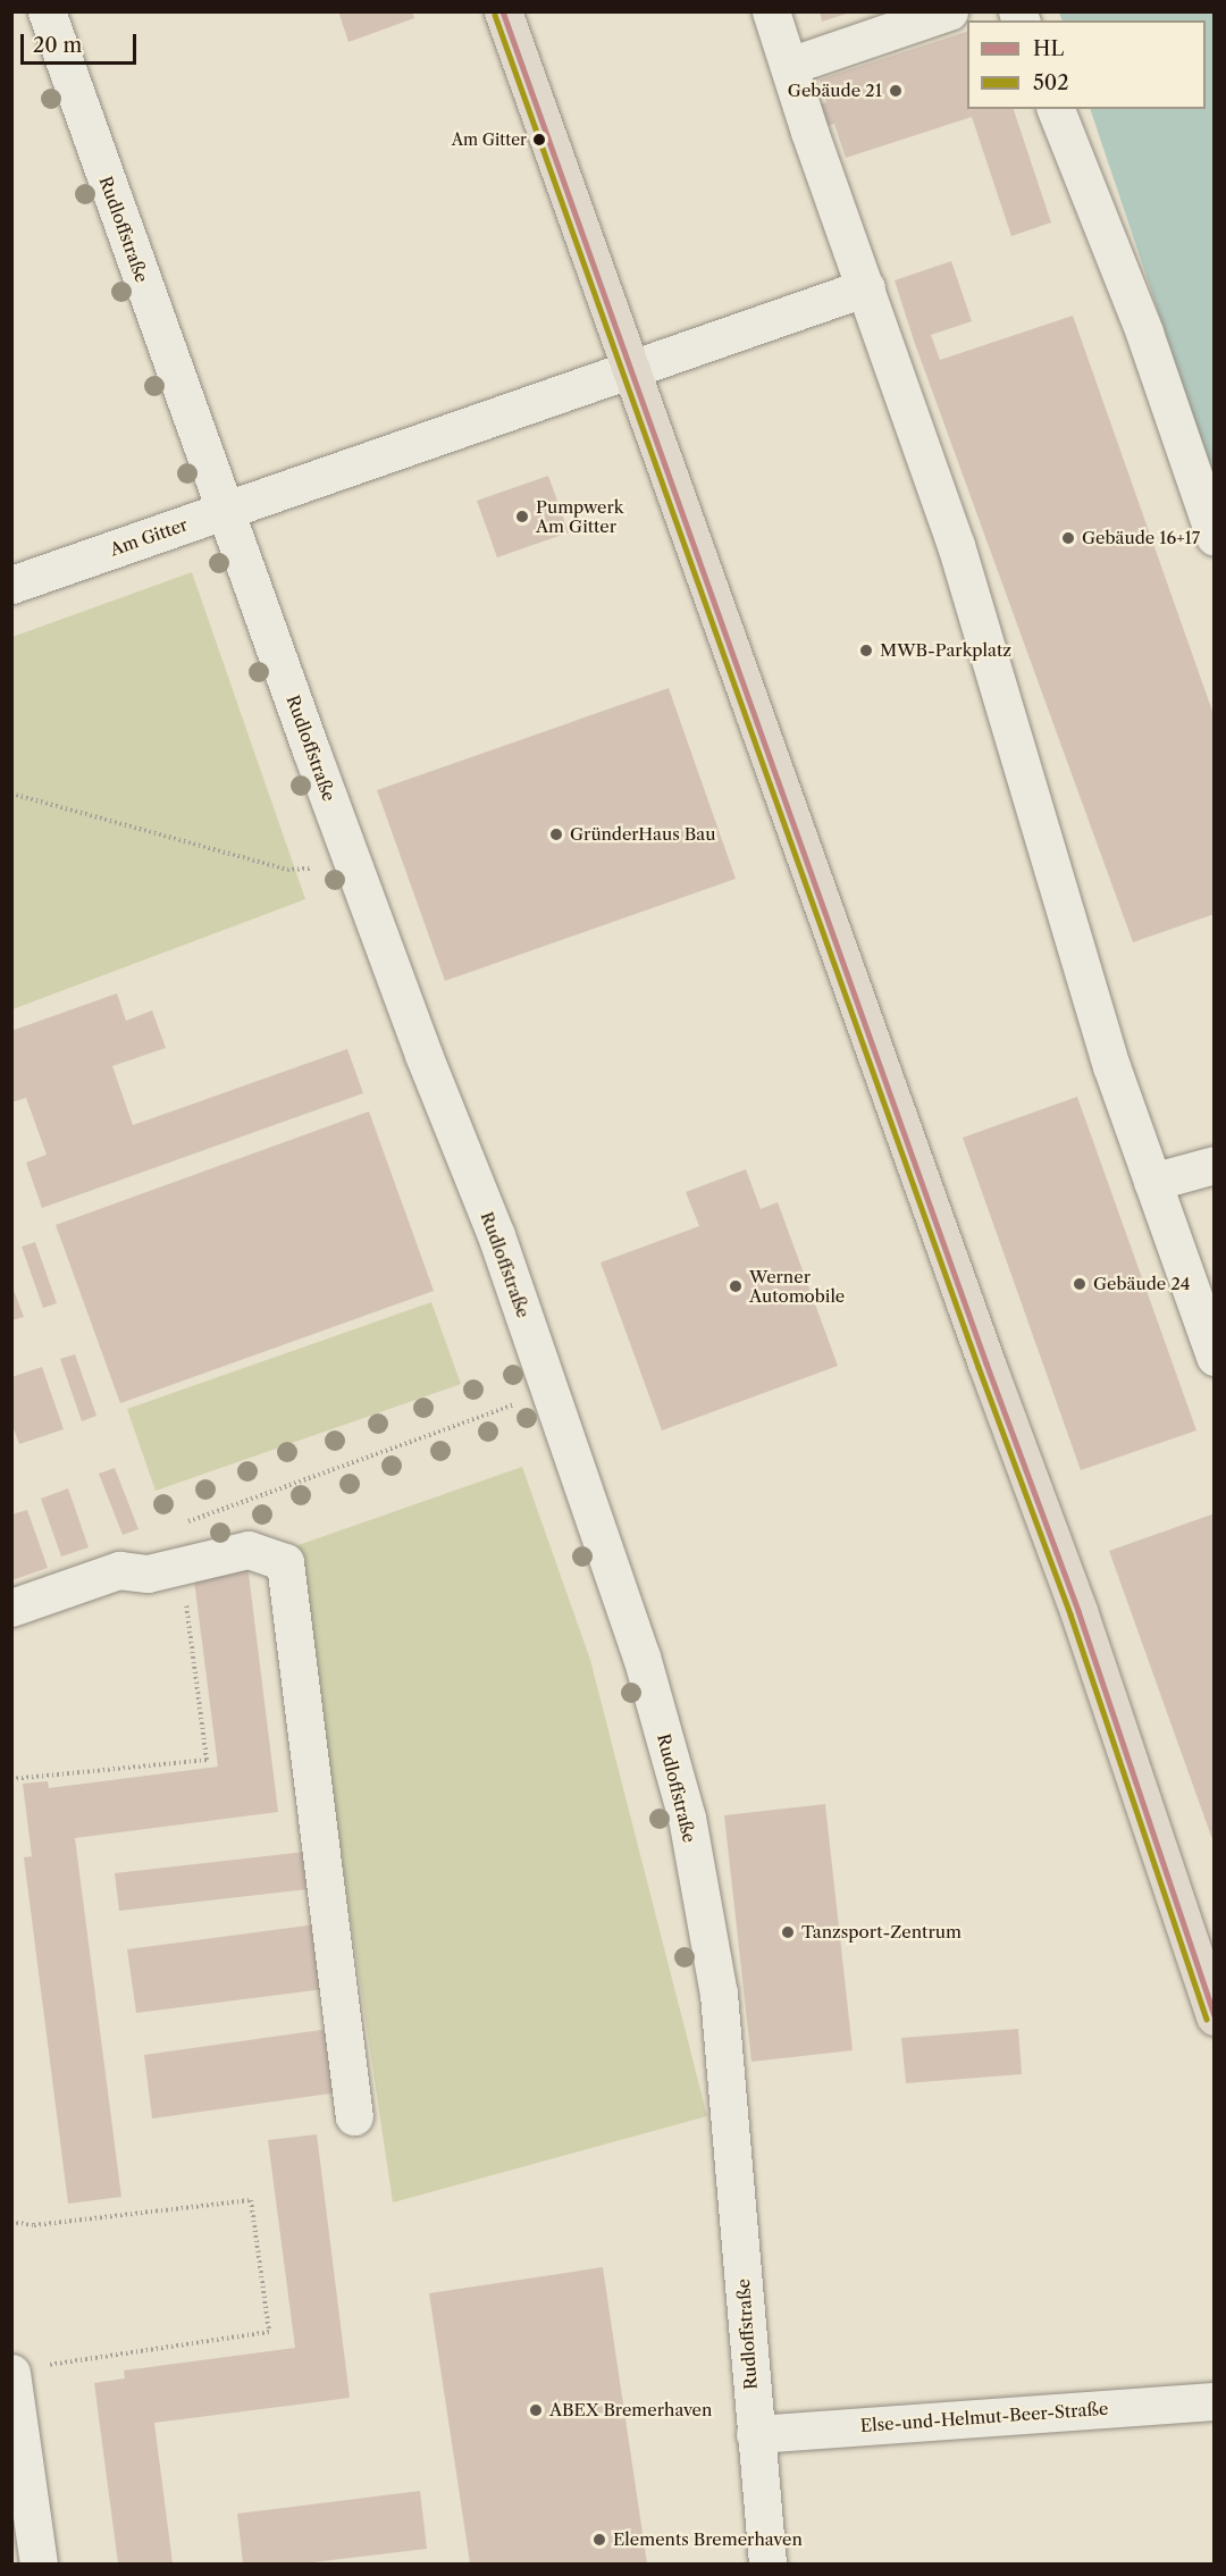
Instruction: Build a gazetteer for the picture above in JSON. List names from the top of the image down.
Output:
{
  "streets": {
    "street": ["Rudloffstraße", "Am Gitter", "Else-und-Helmut-Beer-Straße"]
  },
  "crossings": [
    ["Rudloffstraße", "Am Gitter"],
    ["Rudloffstraße", "Else-und-Helmut-Beer-Straße"]
  ],
  "places": [
    "Gebäude 21",
    "Am Gitter",
    "Pumpwerk Am Gitter",
    "Gebäude 16+17",
    "MWB-Parkplatz",
    "GründerHaus Bau",
    "Gebäude 24",
    "Werner Automobile",
    "Tanzsport-Zentrum",
    "ABEX Bremerhaven",
    "Elements Bremerhaven"
  ],
  "lines": ["transit line HL", "transit line 502"],
  "legend": ["HL", "502"],
  "scale_bar": "20 m"
}
